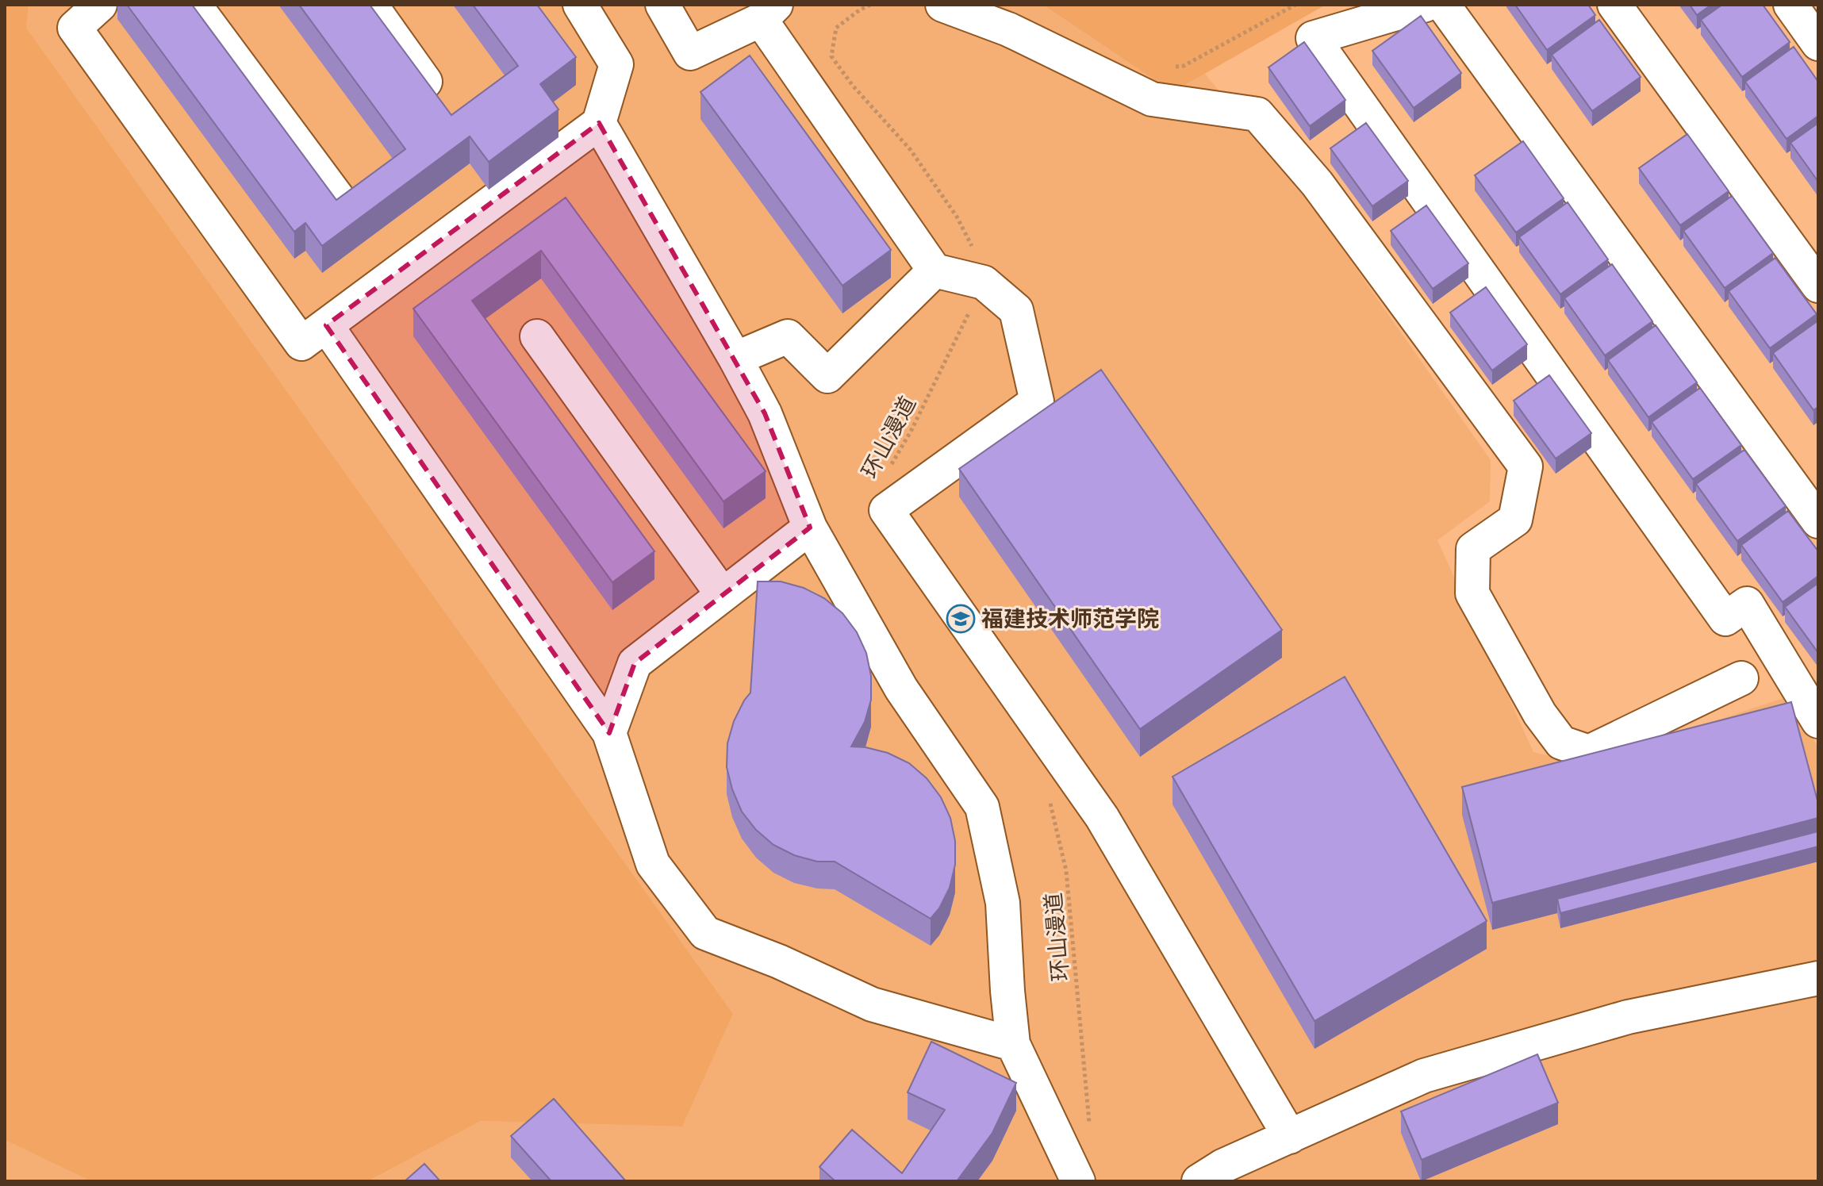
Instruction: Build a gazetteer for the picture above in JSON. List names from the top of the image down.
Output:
{
  "streets": {
    "path": ["环山漫道"]
  },
  "places": {
    "school or university": ["福建技术师范学院"]
  }
}
